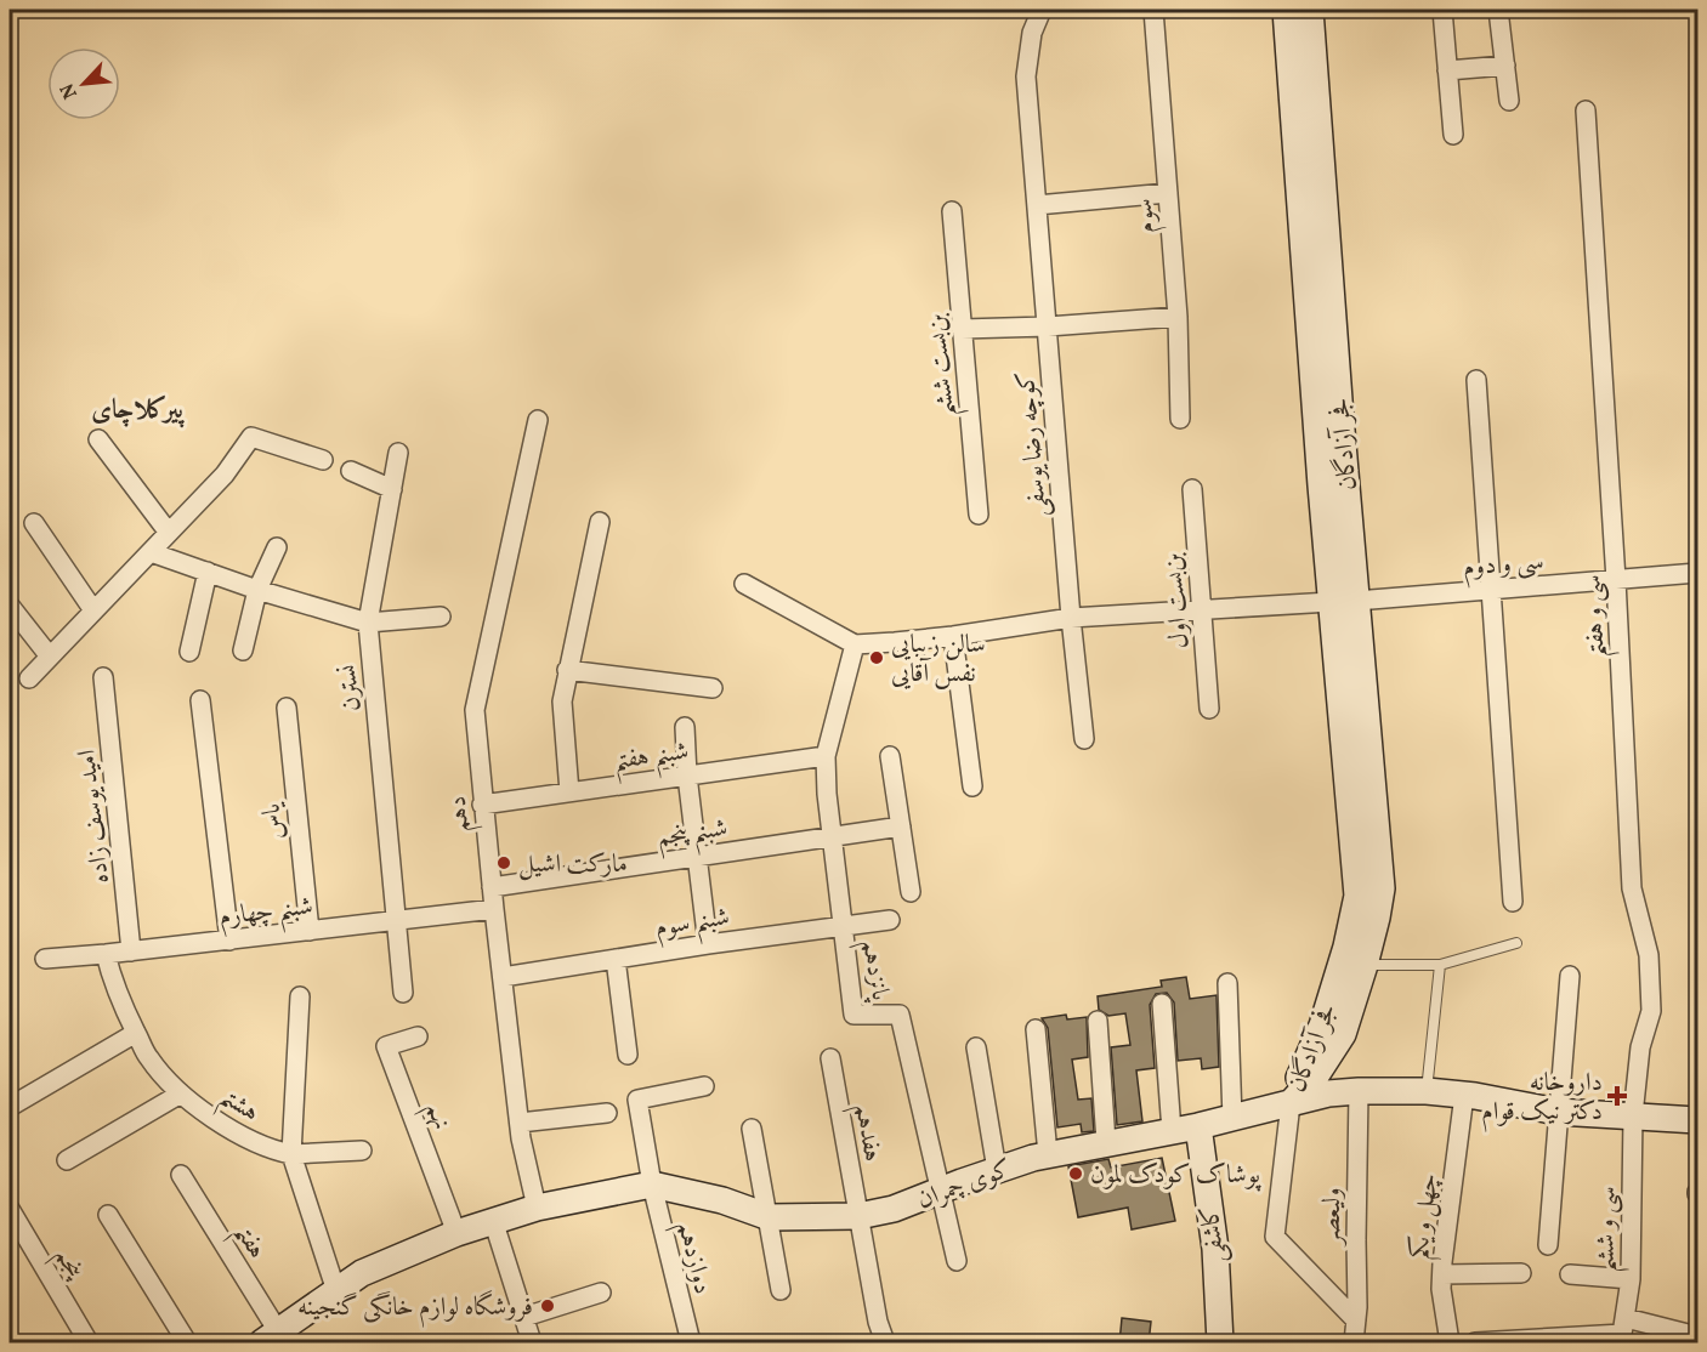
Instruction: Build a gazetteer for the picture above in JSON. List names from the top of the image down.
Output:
{
  "streets": {
    "street": [
      "سوم",
      "بن‌بست ششم",
      "کوچه رضا یوسفی",
      "فجر آزادگان",
      "سی و دوم",
      "بن‌بست اول",
      "سی و هفتم",
      "نسترن",
      "شبنم هفتم",
      "دهم",
      "امید یوسف زاده",
      "یاس",
      "شبنم پنجم",
      "شبنم چهارم",
      "شبنم سوم",
      "پانزدهم",
      "هشتم",
      "نهم",
      "هفدهم",
      "کوی چمران",
      "ولیعصر",
      "چهل و یکم",
      "سی و ششم",
      "کاشفی",
      "هفتم",
      "دوازدهم",
      "پنجم"
    ]
  },
  "crossings": [
    ["فجر آزادگان", "سی و دوم"],
    ["فجر آزادگان", "کوی چمران"],
    ["سی و دوم", "سی و هفتم"],
    ["سی و هفتم", "کوی چمران"],
    ["سی و هفتم", "سی و ششم"],
    ["نسترن", "شبنم چهارم"],
    ["شبنم هفتم", "دهم"],
    ["شبنم هفتم", "پانزدهم"],
    ["دهم", "شبنم پنجم"],
    ["دهم", "شبنم چهارم"],
    ["دهم", "شبنم سوم"],
    ["دهم", "کوی چمران"],
    ["امید یوسف زاده", "شبنم چهارم"],
    ["یاس", "شبنم چهارم"],
    ["شبنم پنجم", "پانزدهم"],
    ["شبنم چهارم", "هشتم"],
    ["شبنم سوم", "پانزدهم"],
    ["پانزدهم", "کوی چمران"],
    ["نهم", "کوی چمران"],
    ["هفدهم", "کوی چمران"],
    ["کوی چمران", "ولیعصر"],
    ["کوی چمران", "چهل و یکم"],
    ["کوی چمران", "سی و ششم"],
    ["کوی چمران", "کاشفی"],
    ["کوی چمران", "هفتم"],
    ["کوی چمران", "دوازدهم"]
  ],
  "districts": ["پیرکلاچای"],
  "places": {
    "other": [
      "سالن زیبایی نفس آقایی",
      "مارکت اشیل",
      "پوشاک کودک لمون",
      "فروشگاه لوازم خانگی گنجینه"
    ],
    "health": ["داروخانه دکتر نیک قوام"]
  },
  "north": "bottom left"
}
